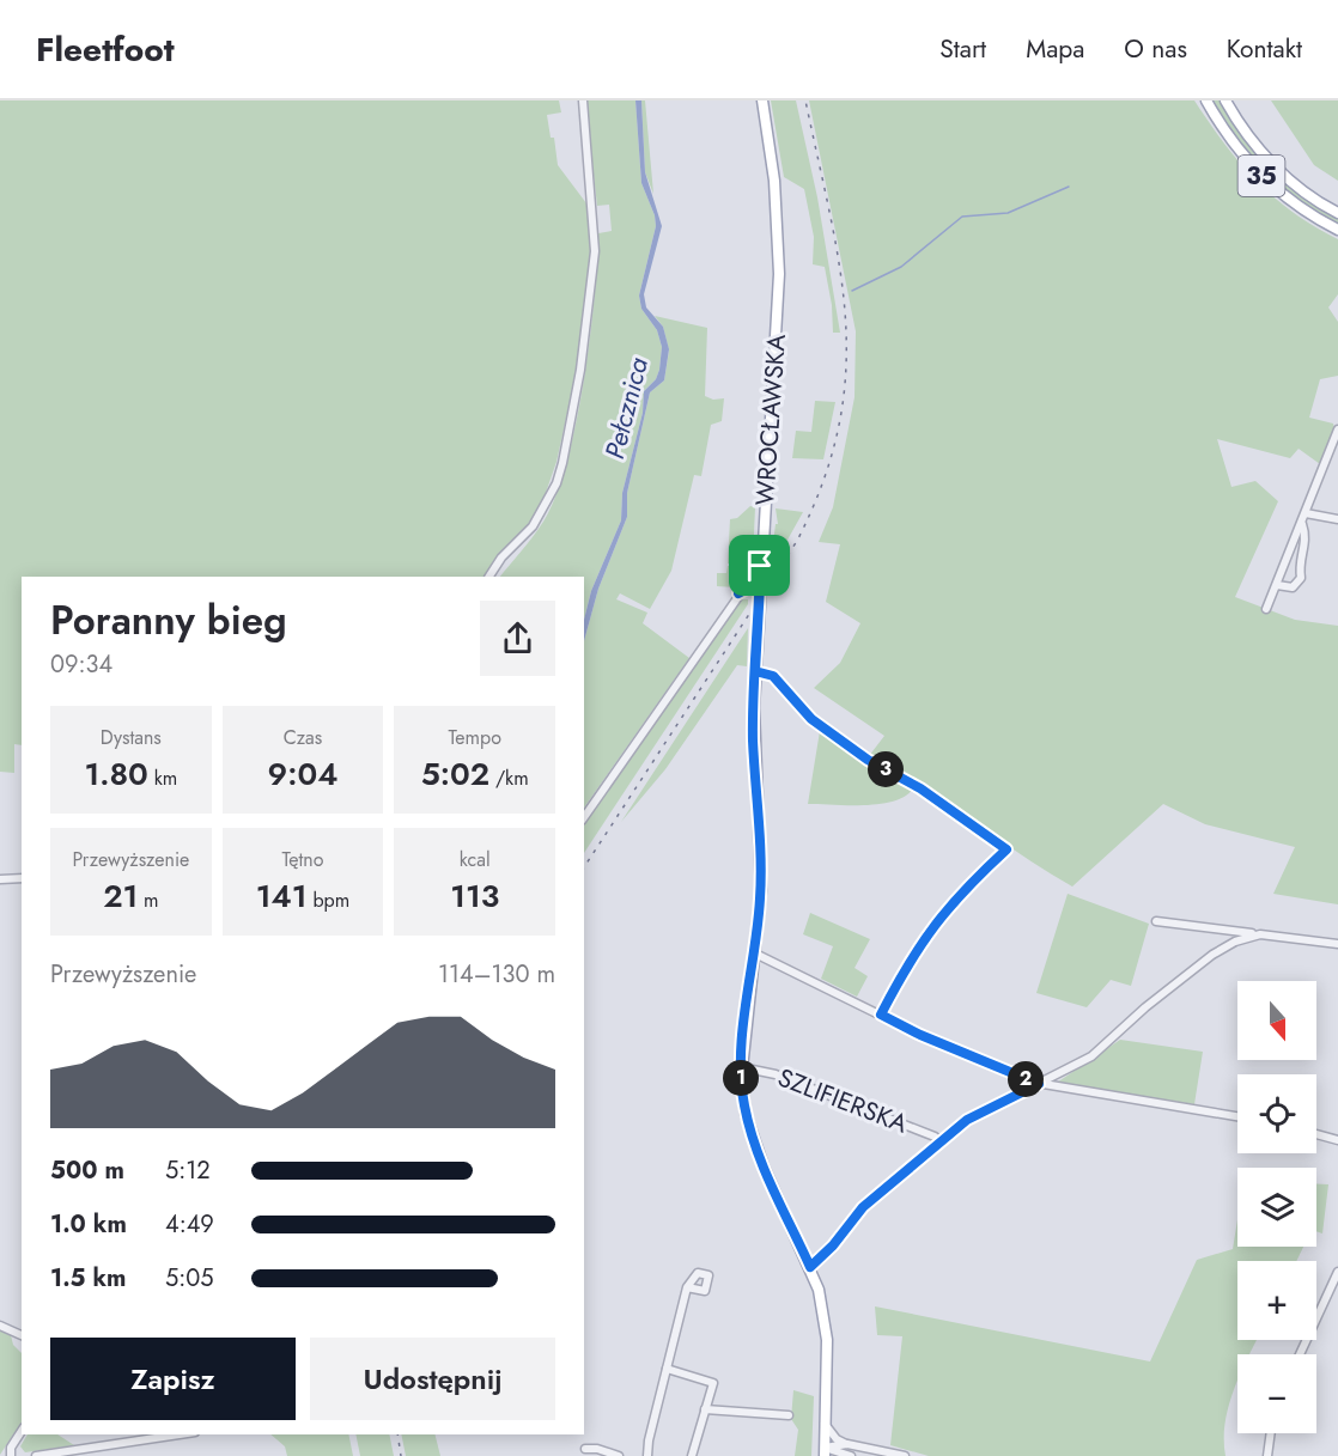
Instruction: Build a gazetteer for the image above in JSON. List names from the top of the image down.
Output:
{
  "streets": {
    "main road": ["35", "WROCŁAWSKA"],
    "street": ["SZLIFIERSKA"]
  },
  "crossings": [
    ["WROCŁAWSKA", "SZLIFIERSKA"]
  ],
  "water": ["Pełcznica"],
  "north": "bottom",
  "page": {
    "header": "Fleetfoot",
    "nav": [
      "Start",
      "Mapa",
      "O nas",
      "Kontakt"
    ],
    "heading": ["Poranny bieg", "09:34"],
    "stats": [
      ["Dystans", "1.80 km"],
      ["Czas", "9:04"],
      ["Tempo", "5:02 /km"],
      ["Przewyższenie", "21 m"],
      ["Tętno", "141 bpm"],
      ["kcal", "113"]
    ],
    "pins": ["3", "1", "2"],
    "chart": ["Przewyższenie", "114–130 m"],
    "map_buttons": ["+", "−"],
    "list": [
      {
        "name": "500 m",
        "note": "5:12"
      },
      {
        "name": "1.0 km",
        "note": "4:49"
      },
      {
        "name": "1.5 km",
        "note": "5:05"
      }
    ],
    "buttons": ["Zapisz", "Udostępnij"]
  }
}
